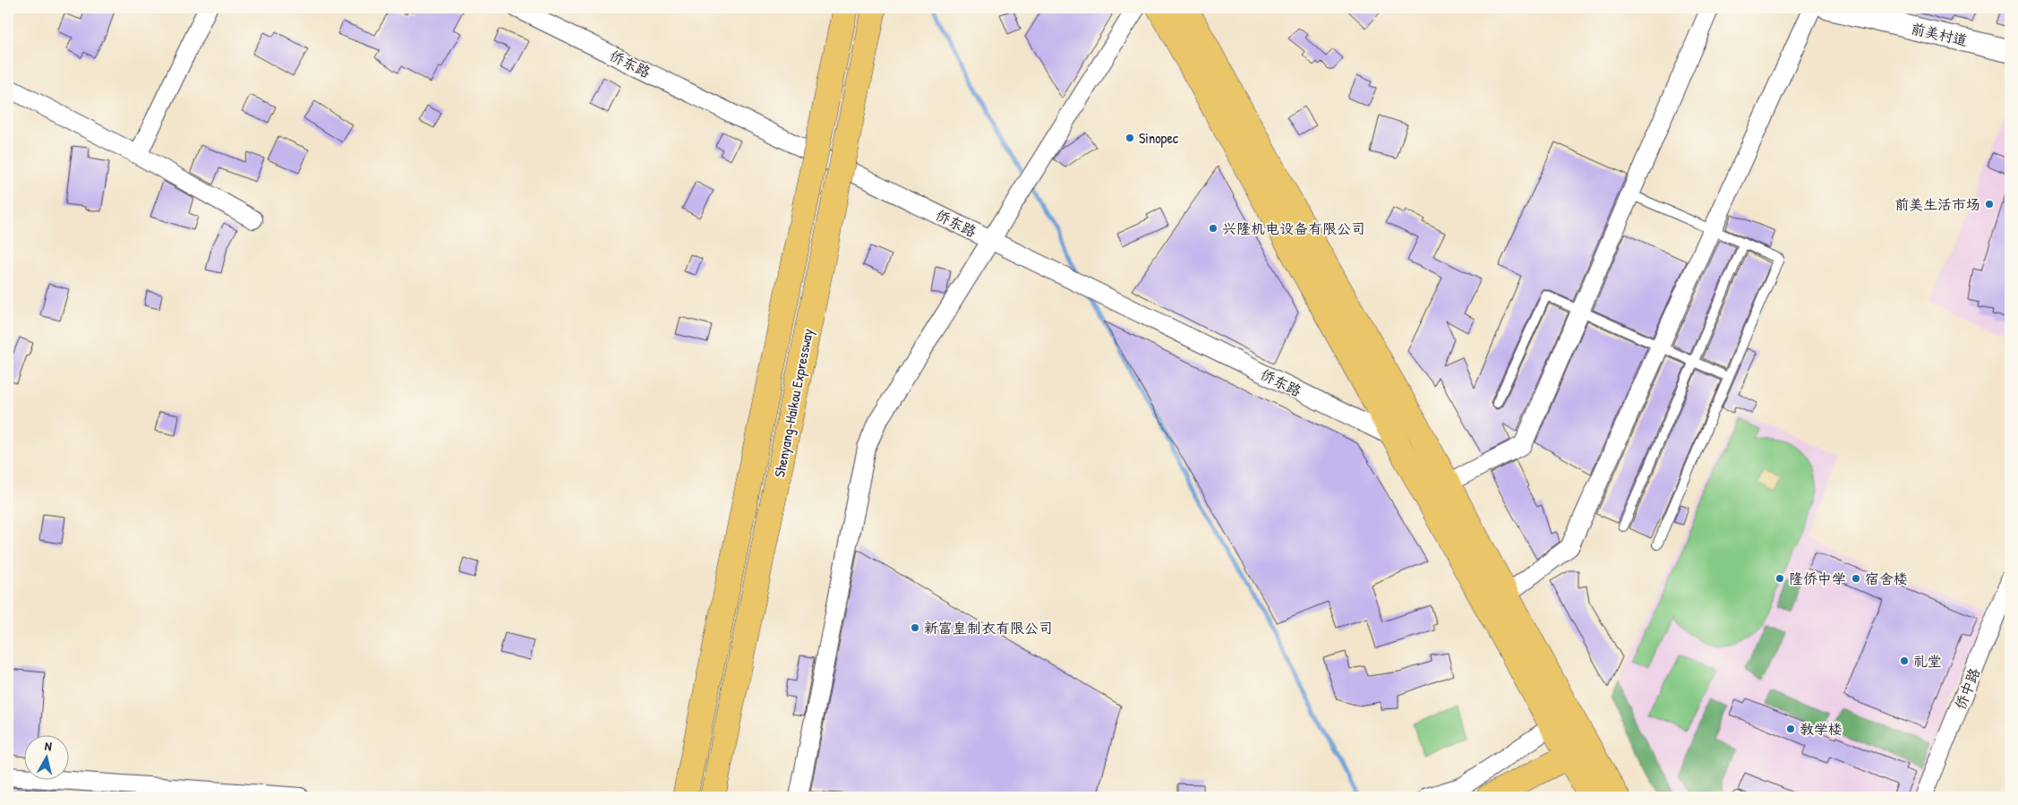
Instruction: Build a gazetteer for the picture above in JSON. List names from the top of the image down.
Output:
{
  "streets": {
    "main road": ["Shenyang-Haikou Expressway"],
    "street": ["前美村道", "侨东路", "侨中路"]
  },
  "places": [
    "Sinopec",
    "前美生活市场",
    "兴隆机电设备有限公司",
    "隆侨中学",
    "宿舍楼",
    "新富皇制衣有限公司",
    "礼堂",
    "教学楼"
  ],
  "north": "top"
}
